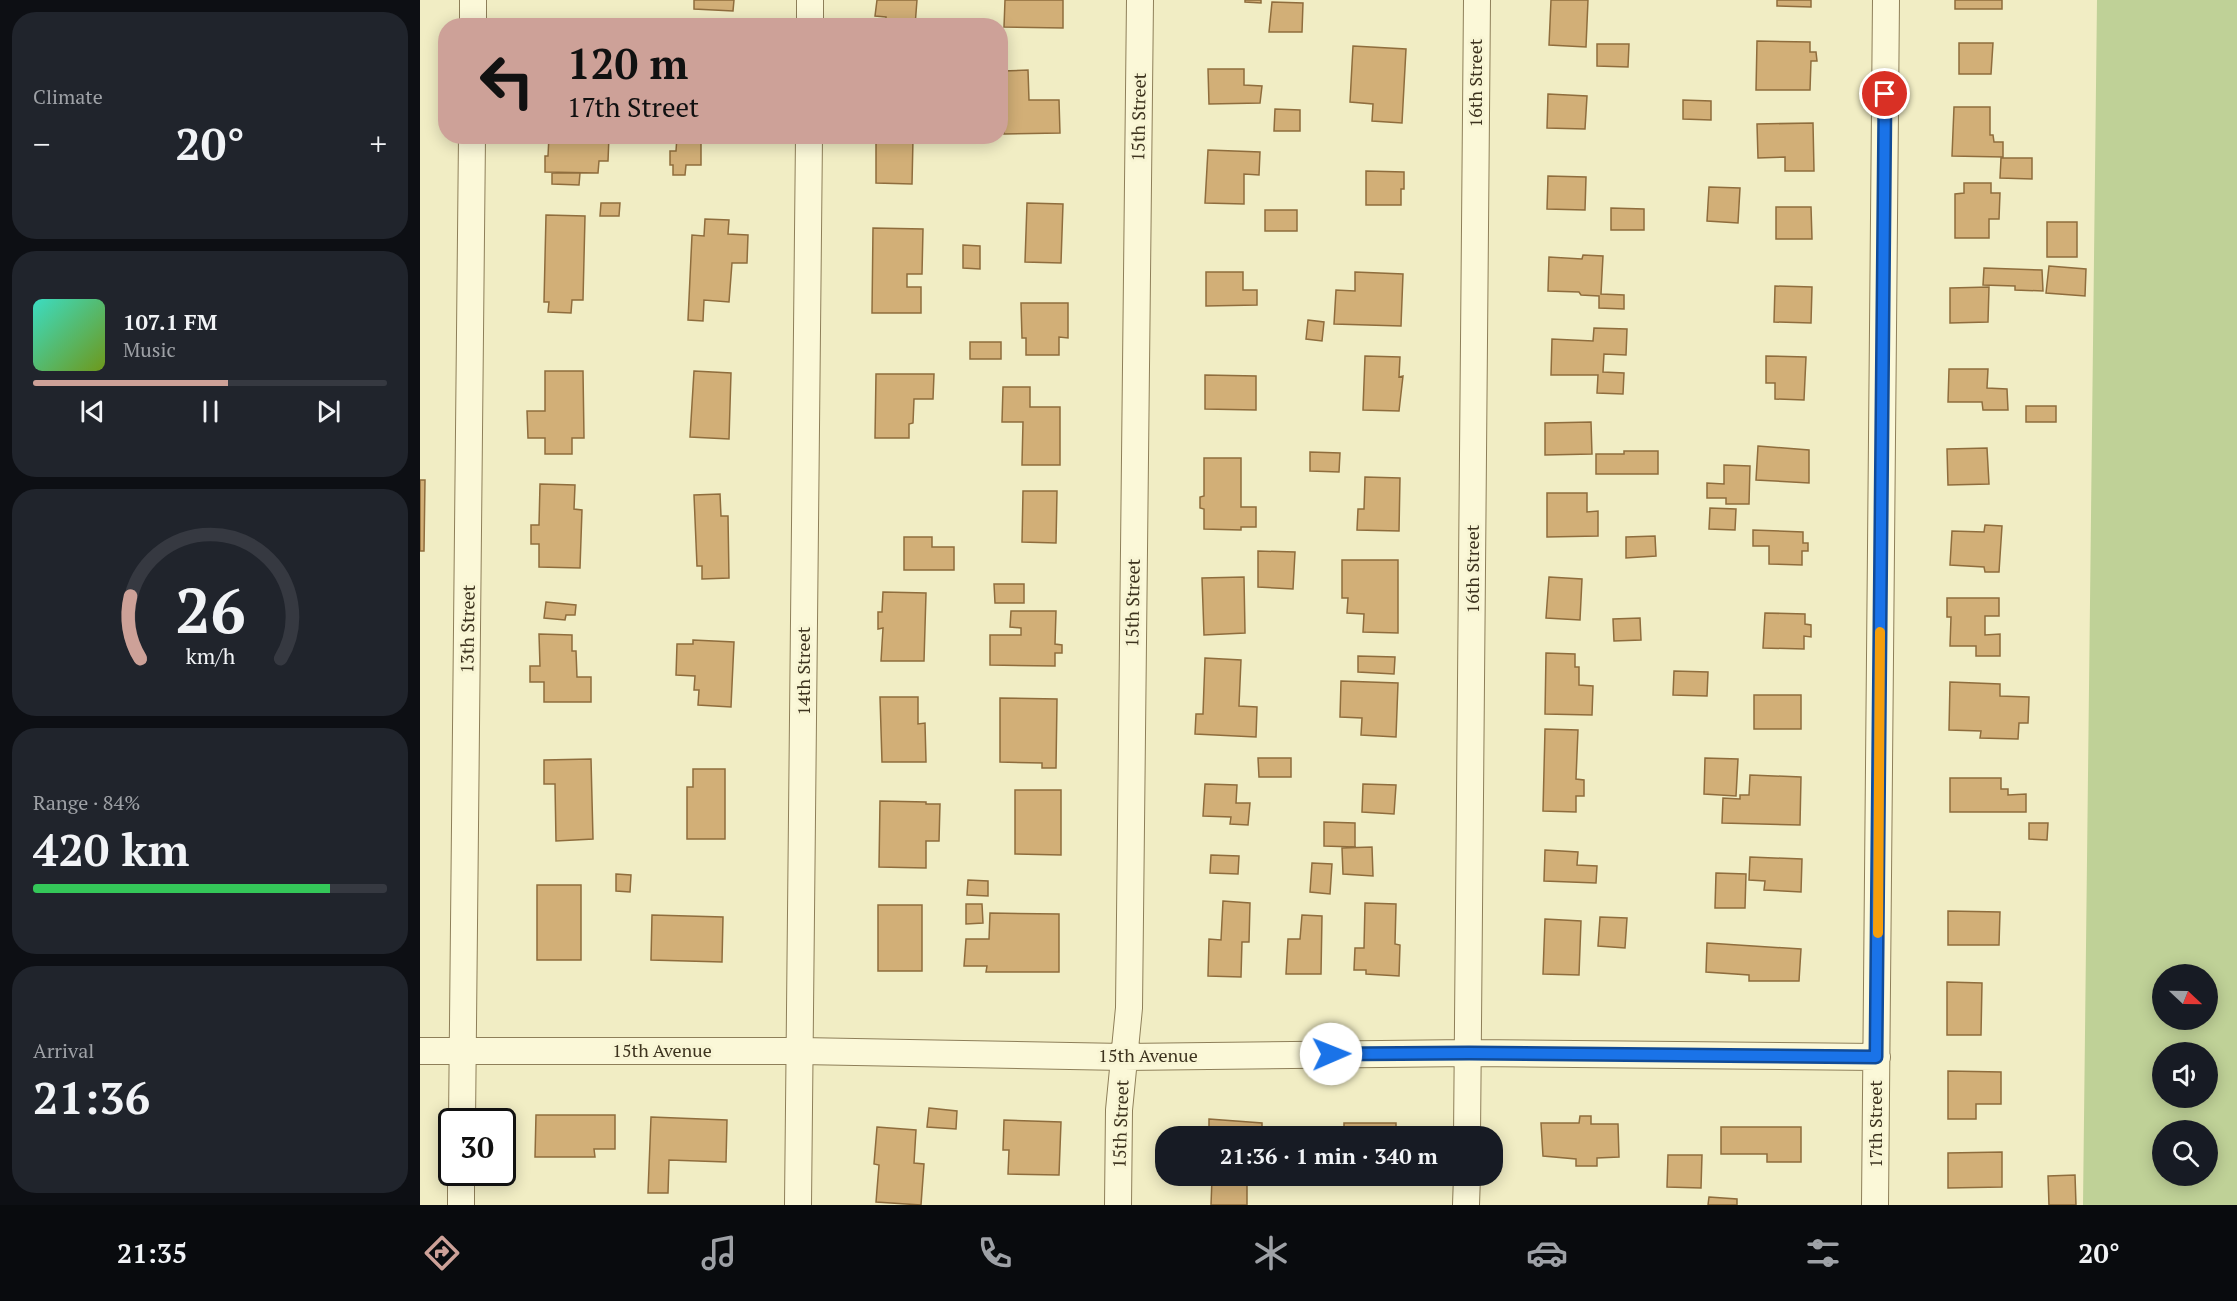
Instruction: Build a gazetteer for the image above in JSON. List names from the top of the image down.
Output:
{
  "streets": {
    "street": [
      "16th Street",
      "15th Street",
      "13th Street",
      "14th Street",
      "15th Avenue",
      "17th Street"
    ]
  },
  "crossings": [
    ["16th Street", "15th Avenue"],
    ["15th Street", "15th Avenue"],
    ["13th Street", "15th Avenue"],
    ["14th Street", "15th Avenue"],
    ["15th Avenue", "17th Street"]
  ],
  "north": "right",
  "page": {
    "tile": [
      "Climate",
      ["Range · 84%", "420 km"],
      ["Arrival", "21:36"]
    ],
    "turn": ["120 m", "17th Street"],
    "heat": ["−", "20°", "+"],
    "song": ["107.1 FM", "Music"],
    "limit": "30",
    "trip": "21:36 · 1 min · 340 m",
    "tabs": ["21:35", "20°"],
    "gauge": ["26", "km/h"]
  }
}
